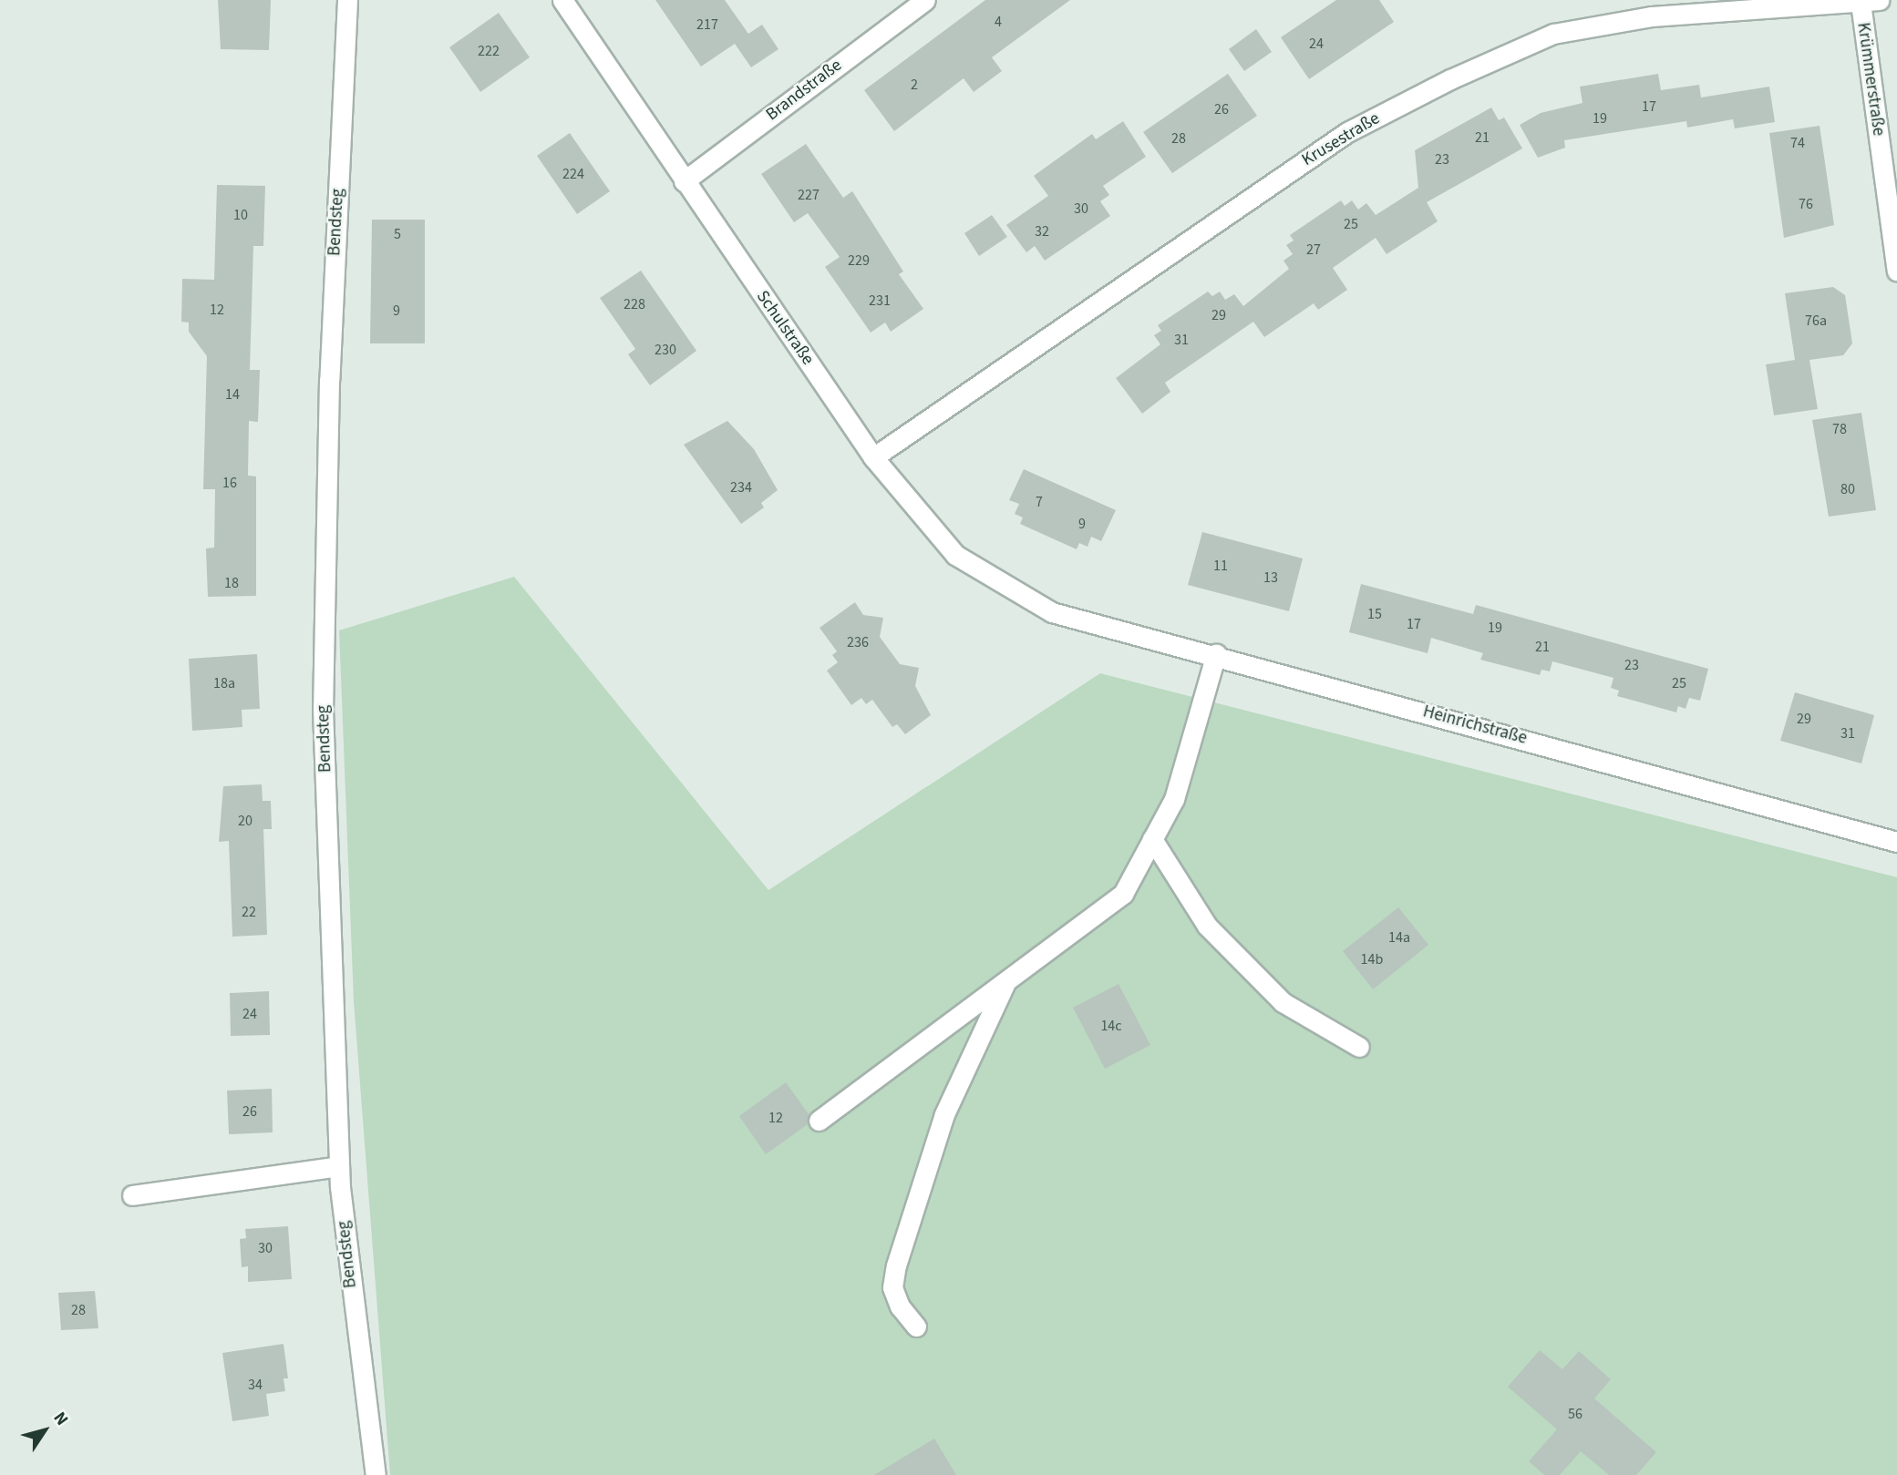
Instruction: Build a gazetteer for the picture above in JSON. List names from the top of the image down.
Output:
{
  "streets": {
    "street": [
      "Krümmerstraße",
      "Brandstraße",
      "Krusestraße",
      "Bendsteg",
      "Schulstraße",
      "Heinrichstraße"
    ]
  },
  "crossings": [
    ["Krümmerstraße", "Krusestraße"],
    ["Brandstraße", "Schulstraße"],
    ["Krusestraße", "Schulstraße"],
    ["Schulstraße", "Heinrichstraße"]
  ],
  "house_numbers": [
    "4",
    "217",
    "24",
    "222",
    "2",
    "17",
    "26",
    "19",
    "21",
    "28",
    "74",
    "23",
    "224",
    "227",
    "76",
    "30",
    "10",
    "25",
    "32",
    "5",
    "27",
    "229",
    "231",
    "228",
    "12",
    "9",
    "29",
    "76a",
    "31",
    "230",
    "14",
    "78",
    "16",
    "234",
    "80",
    "7",
    "9",
    "11",
    "13",
    "18",
    "15",
    "17",
    "19",
    "236",
    "21",
    "23",
    "18a",
    "25",
    "29",
    "31",
    "20",
    "22",
    "14a",
    "14b",
    "24",
    "14c",
    "26",
    "12",
    "30",
    "28",
    "34",
    "56"
  ],
  "north": "top right"
}
